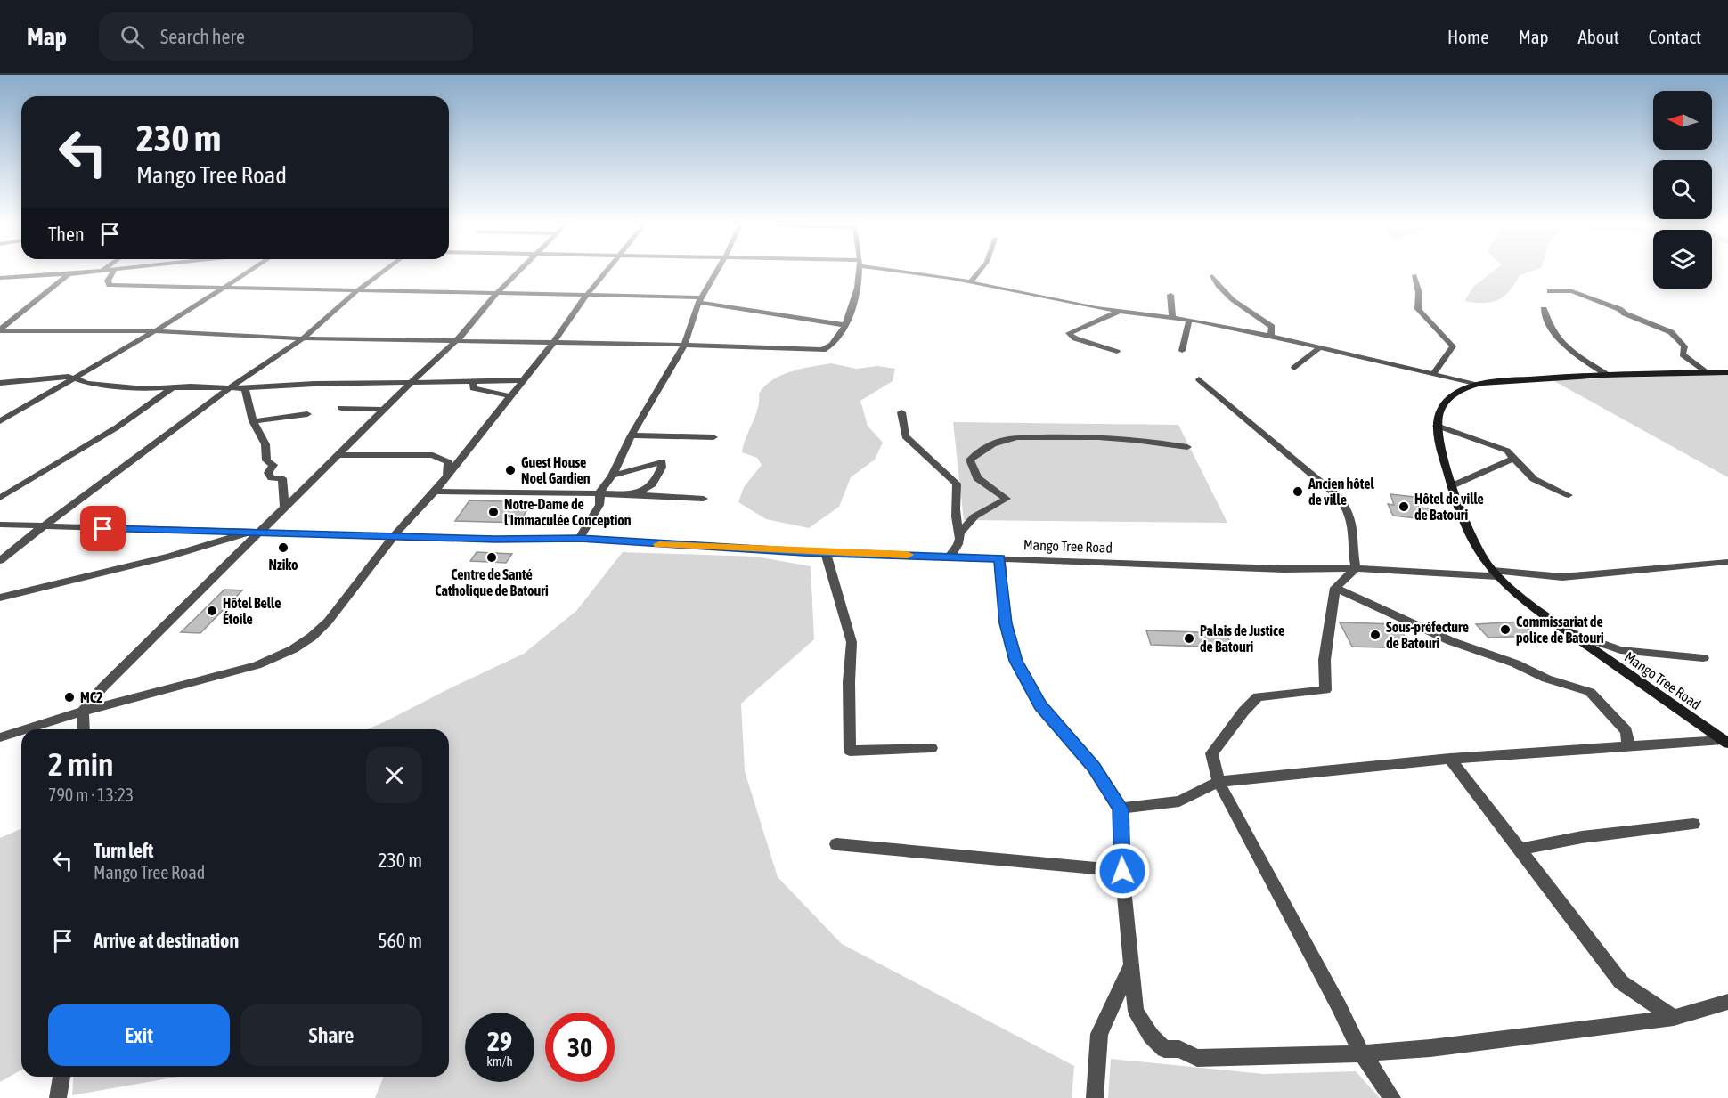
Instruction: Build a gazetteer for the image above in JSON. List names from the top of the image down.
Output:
{
  "streets": {
    "main road": ["Mango Tree Road"]
  },
  "places": [
    "Guest House Noel Gardien",
    "Ancien hôtel de ville",
    "Hôtel de ville de Batouri",
    "Notre-Dame de l'Immaculée Conception",
    "Nziko",
    "Centre de Santé Catholique de Batouri",
    "Hôtel Belle Étoile",
    "Commissariat de police de Batouri",
    "Sous-préfecture de Batouri",
    "Palais de Justice de Batouri",
    "MC2"
  ],
  "north": "left",
  "page": {
    "header": "Map",
    "search": "Search here",
    "nav": [
      "Home",
      "Map",
      "About",
      "Contact"
    ],
    "turn": ["230 m", "Mango Tree Road"],
    "then": "Then",
    "heading": ["2 min", "790 m · 13:23"],
    "list": [
      {
        "name": "Turn left",
        "note": "Mango Tree Road",
        "value": "230 m"
      },
      {
        "name": "Arrive at destination",
        "value": "560 m"
      }
    ],
    "buttons": ["Exit", "Share"],
    "speed": "29 km/h",
    "limit": "30"
  }
}
